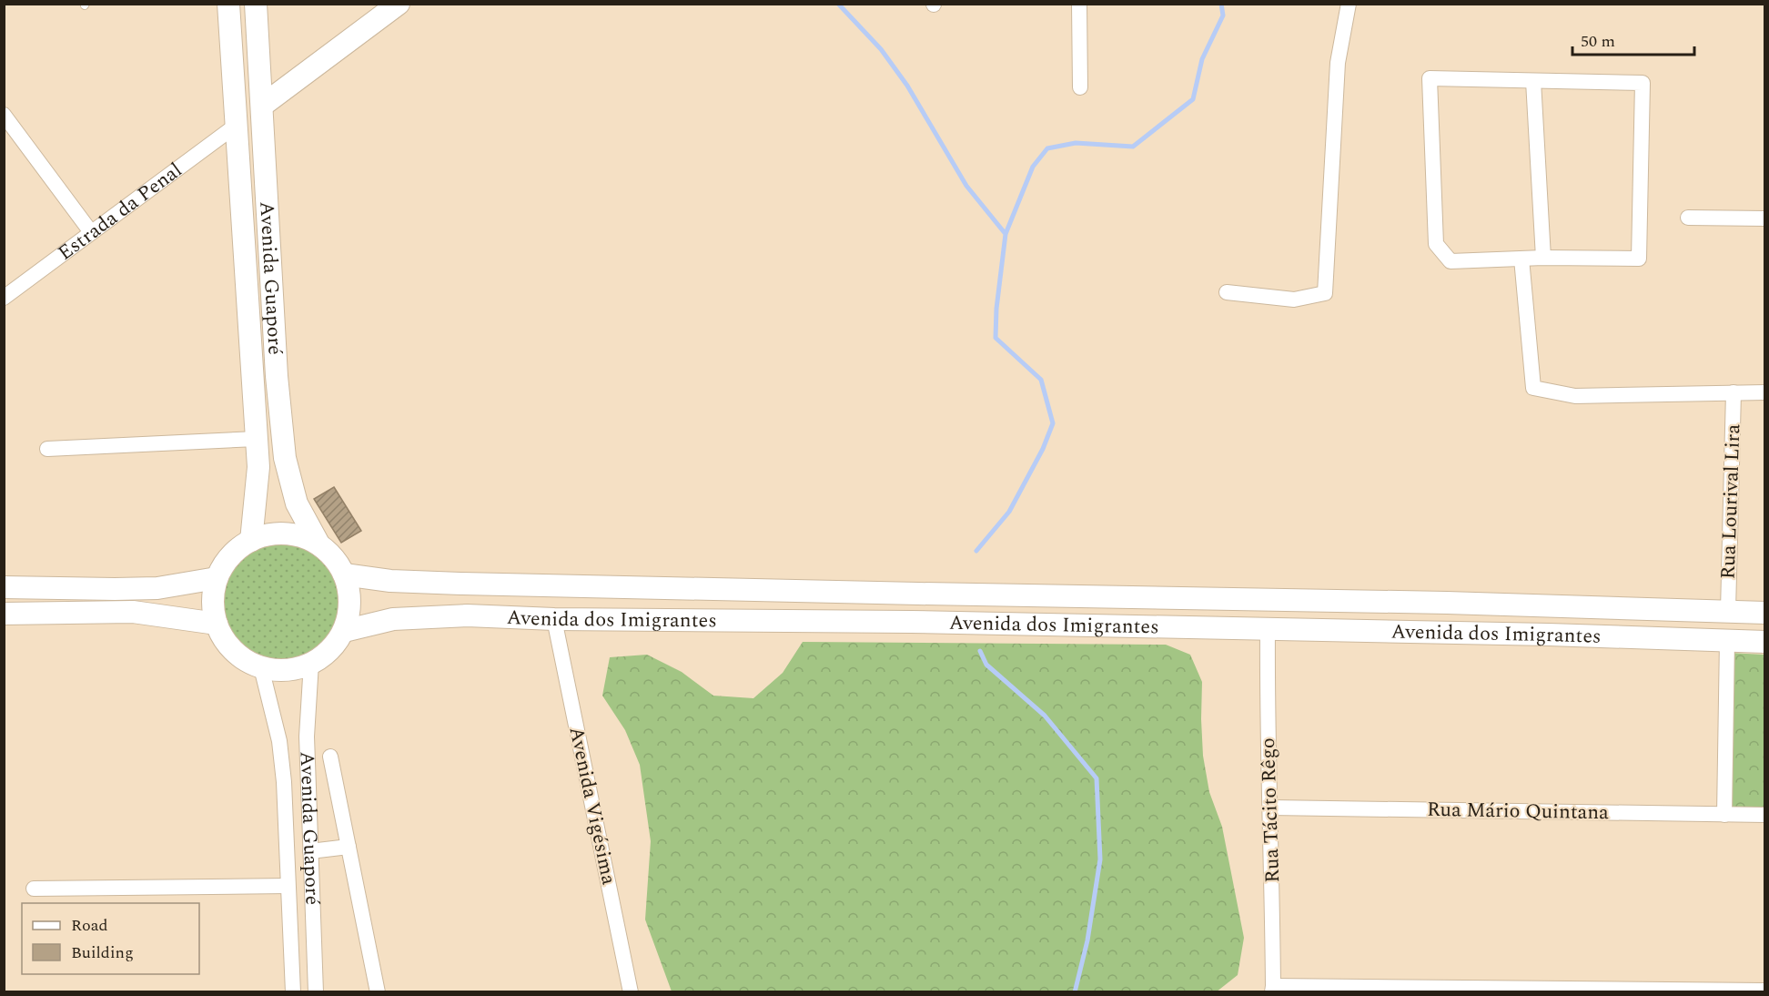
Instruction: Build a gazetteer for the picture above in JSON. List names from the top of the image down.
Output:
{
  "streets": {
    "main road": ["Avenida Guaporé", "Avenida dos Imigrantes"],
    "street": [
      "Estrada da Penal",
      "Rua Lourival Lira",
      "Avenida Vigésima",
      "Rua Tácito Rêgo",
      "Rua Mário Quintana"
    ]
  },
  "crossings": [
    ["Estrada da Penal", "Avenida Guaporé"],
    ["Avenida Guaporé", "Avenida dos Imigrantes"],
    ["Rua Lourival Lira", "Avenida dos Imigrantes"],
    ["Avenida dos Imigrantes", "Avenida Vigésima"],
    ["Avenida dos Imigrantes", "Rua Tácito Rêgo"],
    ["Rua Tácito Rêgo", "Rua Mário Quintana"]
  ],
  "legend": ["Road", "Building"],
  "scale_bar": "50 m"
}
